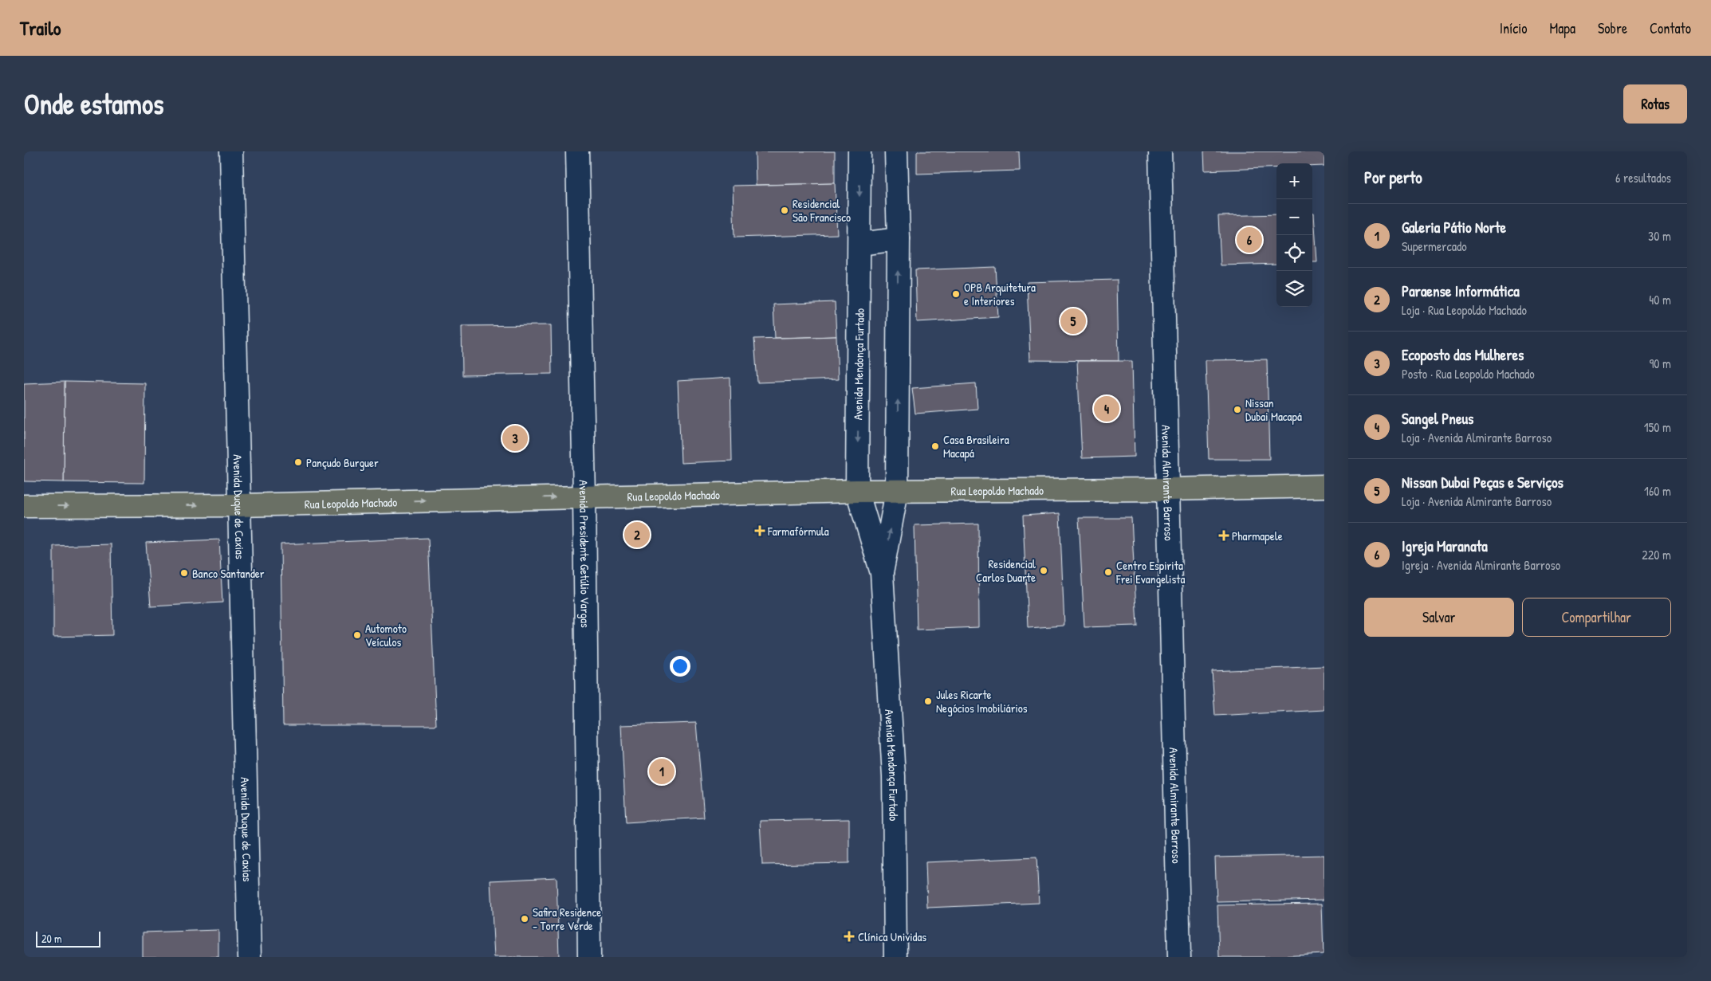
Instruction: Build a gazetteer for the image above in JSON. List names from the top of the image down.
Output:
{
  "streets": {
    "main road": ["Rua Leopoldo Machado"],
    "street": [
      "Avenida Mendonça Furtado",
      "Avenida Almirante Barroso",
      "Avenida Duque de Caxias",
      "Avenida Presidente Getúlio Vargas"
    ]
  },
  "crossings": [
    ["Avenida Mendonça Furtado", "Rua Leopoldo Machado"],
    ["Avenida Almirante Barroso", "Rua Leopoldo Machado"],
    ["Rua Leopoldo Machado", "Avenida Duque de Caxias"],
    ["Rua Leopoldo Machado", "Avenida Presidente Getúlio Vargas"]
  ],
  "one_way": ["Rua Leopoldo Machado"],
  "places": {
    "other": [
      "Residencial São Francisco",
      "OPB Arquitetura e Interiores",
      "Nissan Dubai Macapá",
      "Casa Brasileira Macapá",
      "Pançudo Burguer",
      "Residencial Carlos Duarte",
      "Centro Espirita Frei Evangelista",
      "Banco Santander",
      "Automoto Veículos",
      "Jules Ricarte Negócios Imobiliários",
      "Safira Residence - Torre Verde"
    ],
    "health": ["Farmafórmula", "Pharmapele", "Clínica Unividas"]
  },
  "scale_bar": "20 m",
  "page": {
    "header": "Trailo",
    "nav": [
      "Início",
      "Mapa",
      "Sobre",
      "Contato"
    ],
    "buttons": [
      "Rotas",
      ["Salvar", "Compartilhar"]
    ],
    "title": "Onde estamos",
    "heading": ["Por perto", "6 resultados"],
    "map_buttons": ["+", "−"],
    "list": [
      {
        "mark": "1",
        "name": "Galeria Pátio Norte",
        "note": "Supermercado",
        "value": "30 m"
      },
      {
        "mark": "2",
        "name": "Paraense Informática",
        "note": "Loja · Rua Leopoldo Machado",
        "value": "40 m"
      },
      {
        "mark": "3",
        "name": "Ecoposto das Mulheres",
        "note": "Posto · Rua Leopoldo Machado",
        "value": "90 m"
      },
      {
        "mark": "4",
        "name": "Sangel Pneus",
        "note": "Loja · Avenida Almirante Barroso",
        "value": "150 m"
      },
      {
        "mark": "5",
        "name": "Nissan Dubai Peças e Serviços",
        "note": "Loja · Avenida Almirante Barroso",
        "value": "160 m"
      },
      {
        "mark": "6",
        "name": "Igreja Maranata",
        "note": "Igreja · Avenida Almirante Barroso",
        "value": "220 m"
      }
    ],
    "pins": [
      "6",
      "5",
      "4",
      "3",
      "2",
      "1"
    ],
    "scale": "20 m"
  }
}
